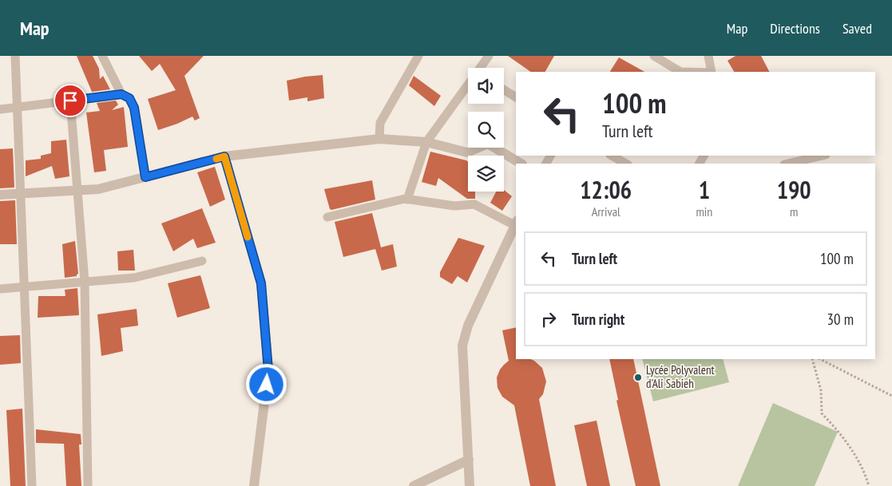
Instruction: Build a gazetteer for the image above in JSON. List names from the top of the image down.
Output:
{
  "places": ["Lycée Polyvalent d'Ali Sabieh"],
  "page": {
    "header": "Map",
    "nav": ["Map", "Directions", "Saved"],
    "turn": ["100 m", "Turn left"],
    "eta": [
      "12:06",
      "Arrival",
      "1",
      "min",
      "190",
      "m"
    ],
    "list": [
      {
        "name": "Turn left",
        "value": "100 m"
      },
      {
        "name": "Turn right",
        "value": "30 m"
      }
    ]
  }
}
